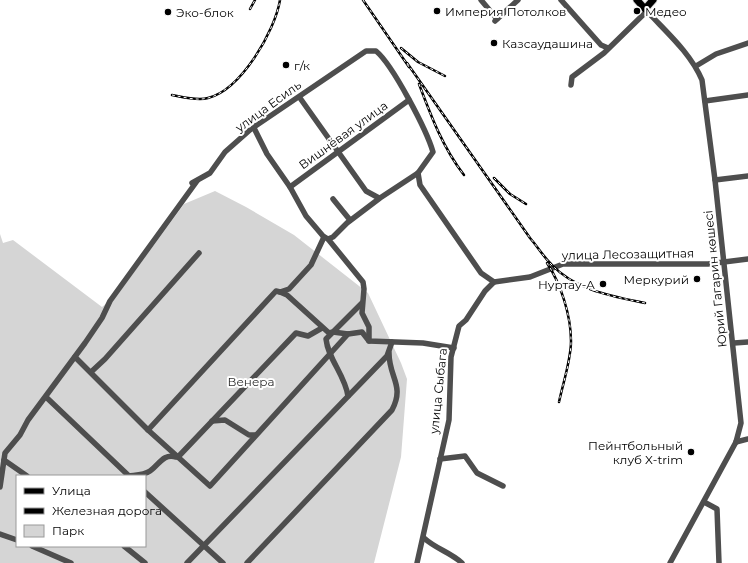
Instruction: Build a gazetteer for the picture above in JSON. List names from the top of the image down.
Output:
{
  "streets": {
    "main road": ["Юрий Гагарин көшесі"],
    "street": [
      "улица Есиль",
      "Вишнёвая улица",
      "улица Лесозащитная",
      "улица Сыбага"
    ]
  },
  "crossings": [
    ["улица Есиль", "Вишнёвая улица"],
    ["улица Лесозащитная", "Юрий Гагарин көшесі"],
    ["улица Лесозащитная", "улица Сыбага"]
  ],
  "parks": ["Венера"],
  "places": [
    "Империя Потолков",
    "Медео",
    "Эко-блок",
    "Казсаудашина",
    "г/к",
    "Меркурий",
    "Нуртау-А",
    "Пейнтбольный клуб X-trim"
  ],
  "legend": ["Улица", "Железная дорога", "Парк"]
}
